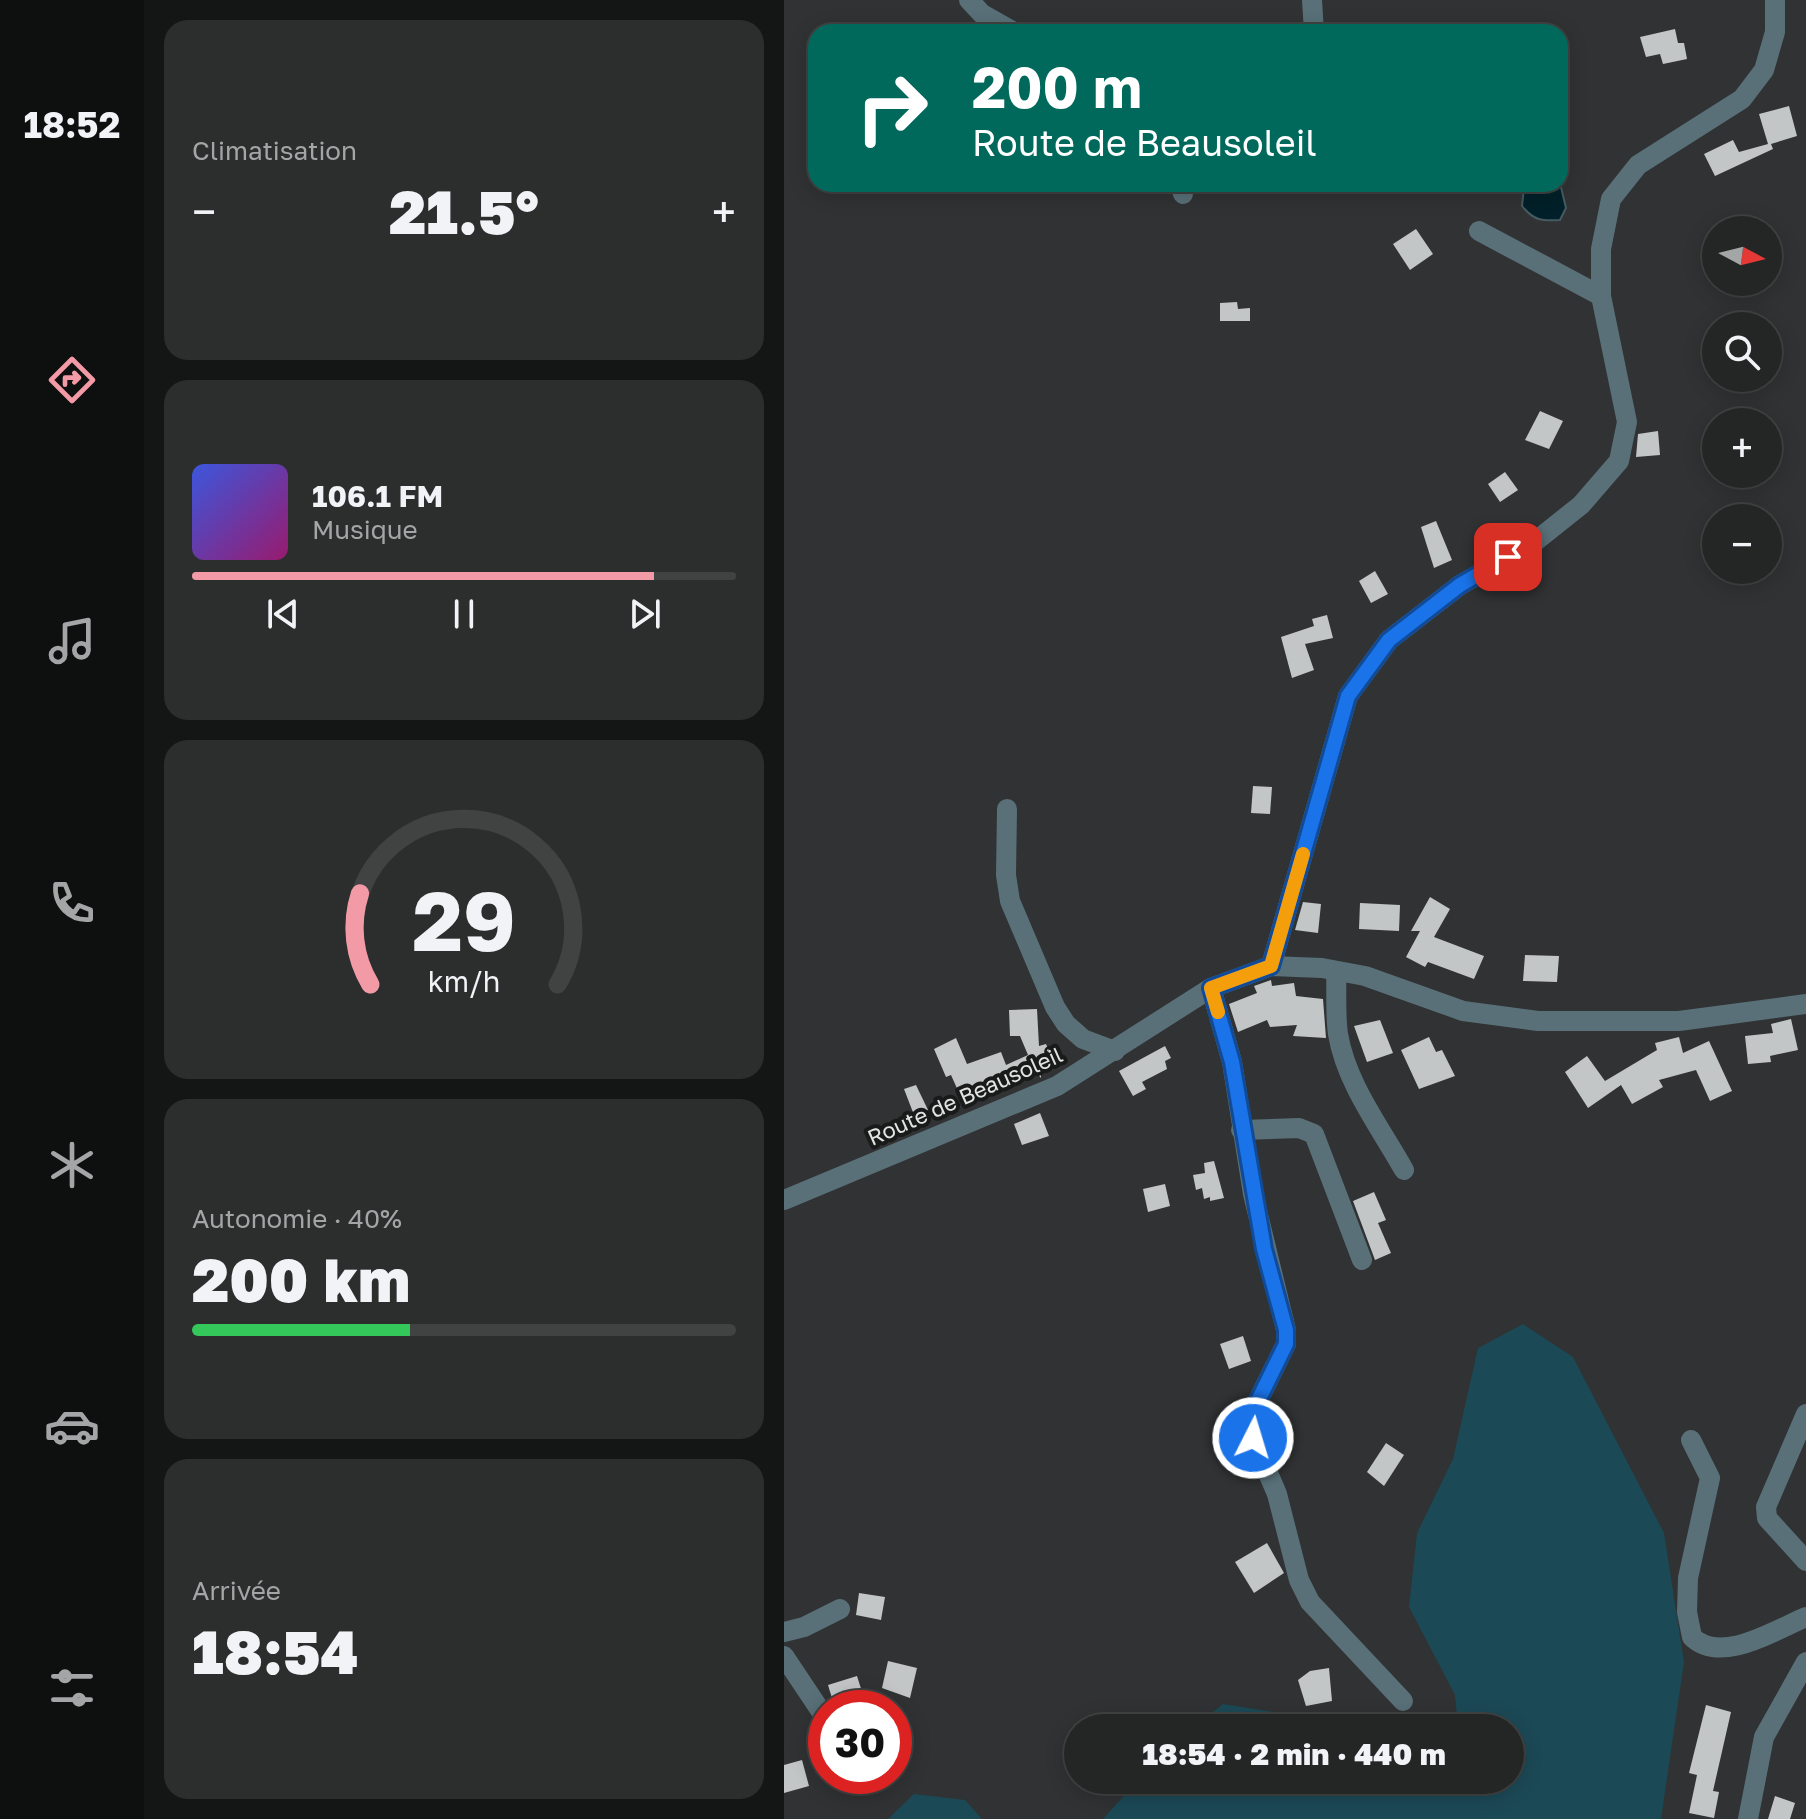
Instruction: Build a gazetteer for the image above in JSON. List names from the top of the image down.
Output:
{
  "streets": {
    "street": ["Route de Beausoleil"]
  },
  "north": "right",
  "page": {
    "tabs": "18:52",
    "tile": [
      "Climatisation",
      ["Autonomie · 40%", "200 km"],
      ["Arrivée", "18:54"]
    ],
    "turn": ["200 m", "Route de Beausoleil"],
    "heat": ["−", "21.5°", "+"],
    "map_buttons": ["+", "−"],
    "song": ["106.1 FM", "Musique"],
    "limit": "30",
    "trip": "18:54 · 2 min · 440 m",
    "gauge": ["29", "km/h"]
  }
}
